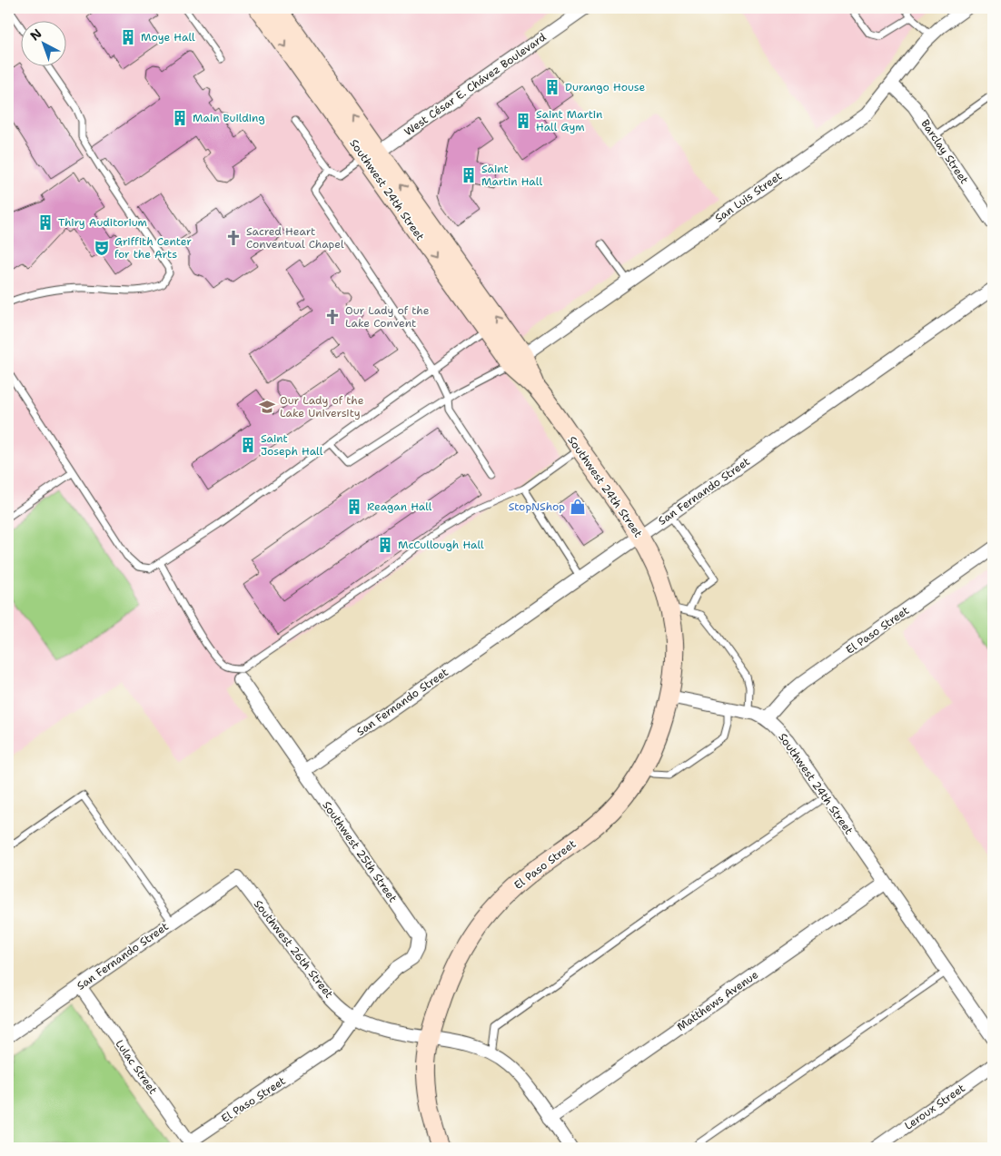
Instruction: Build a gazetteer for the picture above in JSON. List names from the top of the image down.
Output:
{
  "streets": {
    "main road": ["Southwest 24th Street", "El Paso Street"],
    "street": [
      "West César E. Chávez Boulevard",
      "Barclay Street",
      "San Luis Street",
      "San Fernando Street",
      "Southwest 25th Street",
      "Southwest 26th Street",
      "Matthews Avenue",
      "Lulac Street",
      "Leroux Street"
    ]
  },
  "crossings": [
    ["West César E. Chávez Boulevard", "Southwest 24th Street"],
    ["Barclay Street", "San Luis Street"],
    ["Southwest 24th Street", "San Luis Street"],
    ["Southwest 24th Street", "San Fernando Street"],
    ["Southwest 24th Street", "El Paso Street"],
    ["Southwest 24th Street", "Matthews Avenue"],
    ["San Fernando Street", "Southwest 25th Street"],
    ["San Fernando Street", "Southwest 26th Street"],
    ["San Fernando Street", "Lulac Street"],
    ["El Paso Street", "Southwest 25th Street"],
    ["El Paso Street", "Southwest 26th Street"],
    ["El Paso Street", "Lulac Street"],
    ["Southwest 25th Street", "Southwest 26th Street"]
  ],
  "places": {
    "building": [
      "Moye Hall",
      "Durango House",
      "Main Building",
      "Saint Martin Hall Gym",
      "Saint Martin Hall",
      "Thiry Auditorium",
      "Saint Joseph Hall",
      "Reagan Hall",
      "McCullough Hall"
    ],
    "church": ["Sacred Heart Conventual Chapel", "Our Lady of the Lake Convent"],
    "theatre": ["Griffith Center for the Arts"],
    "school or university": ["Our Lady of the Lake University"],
    "shop": ["StopNShop"]
  },
  "north": "top left"
}
